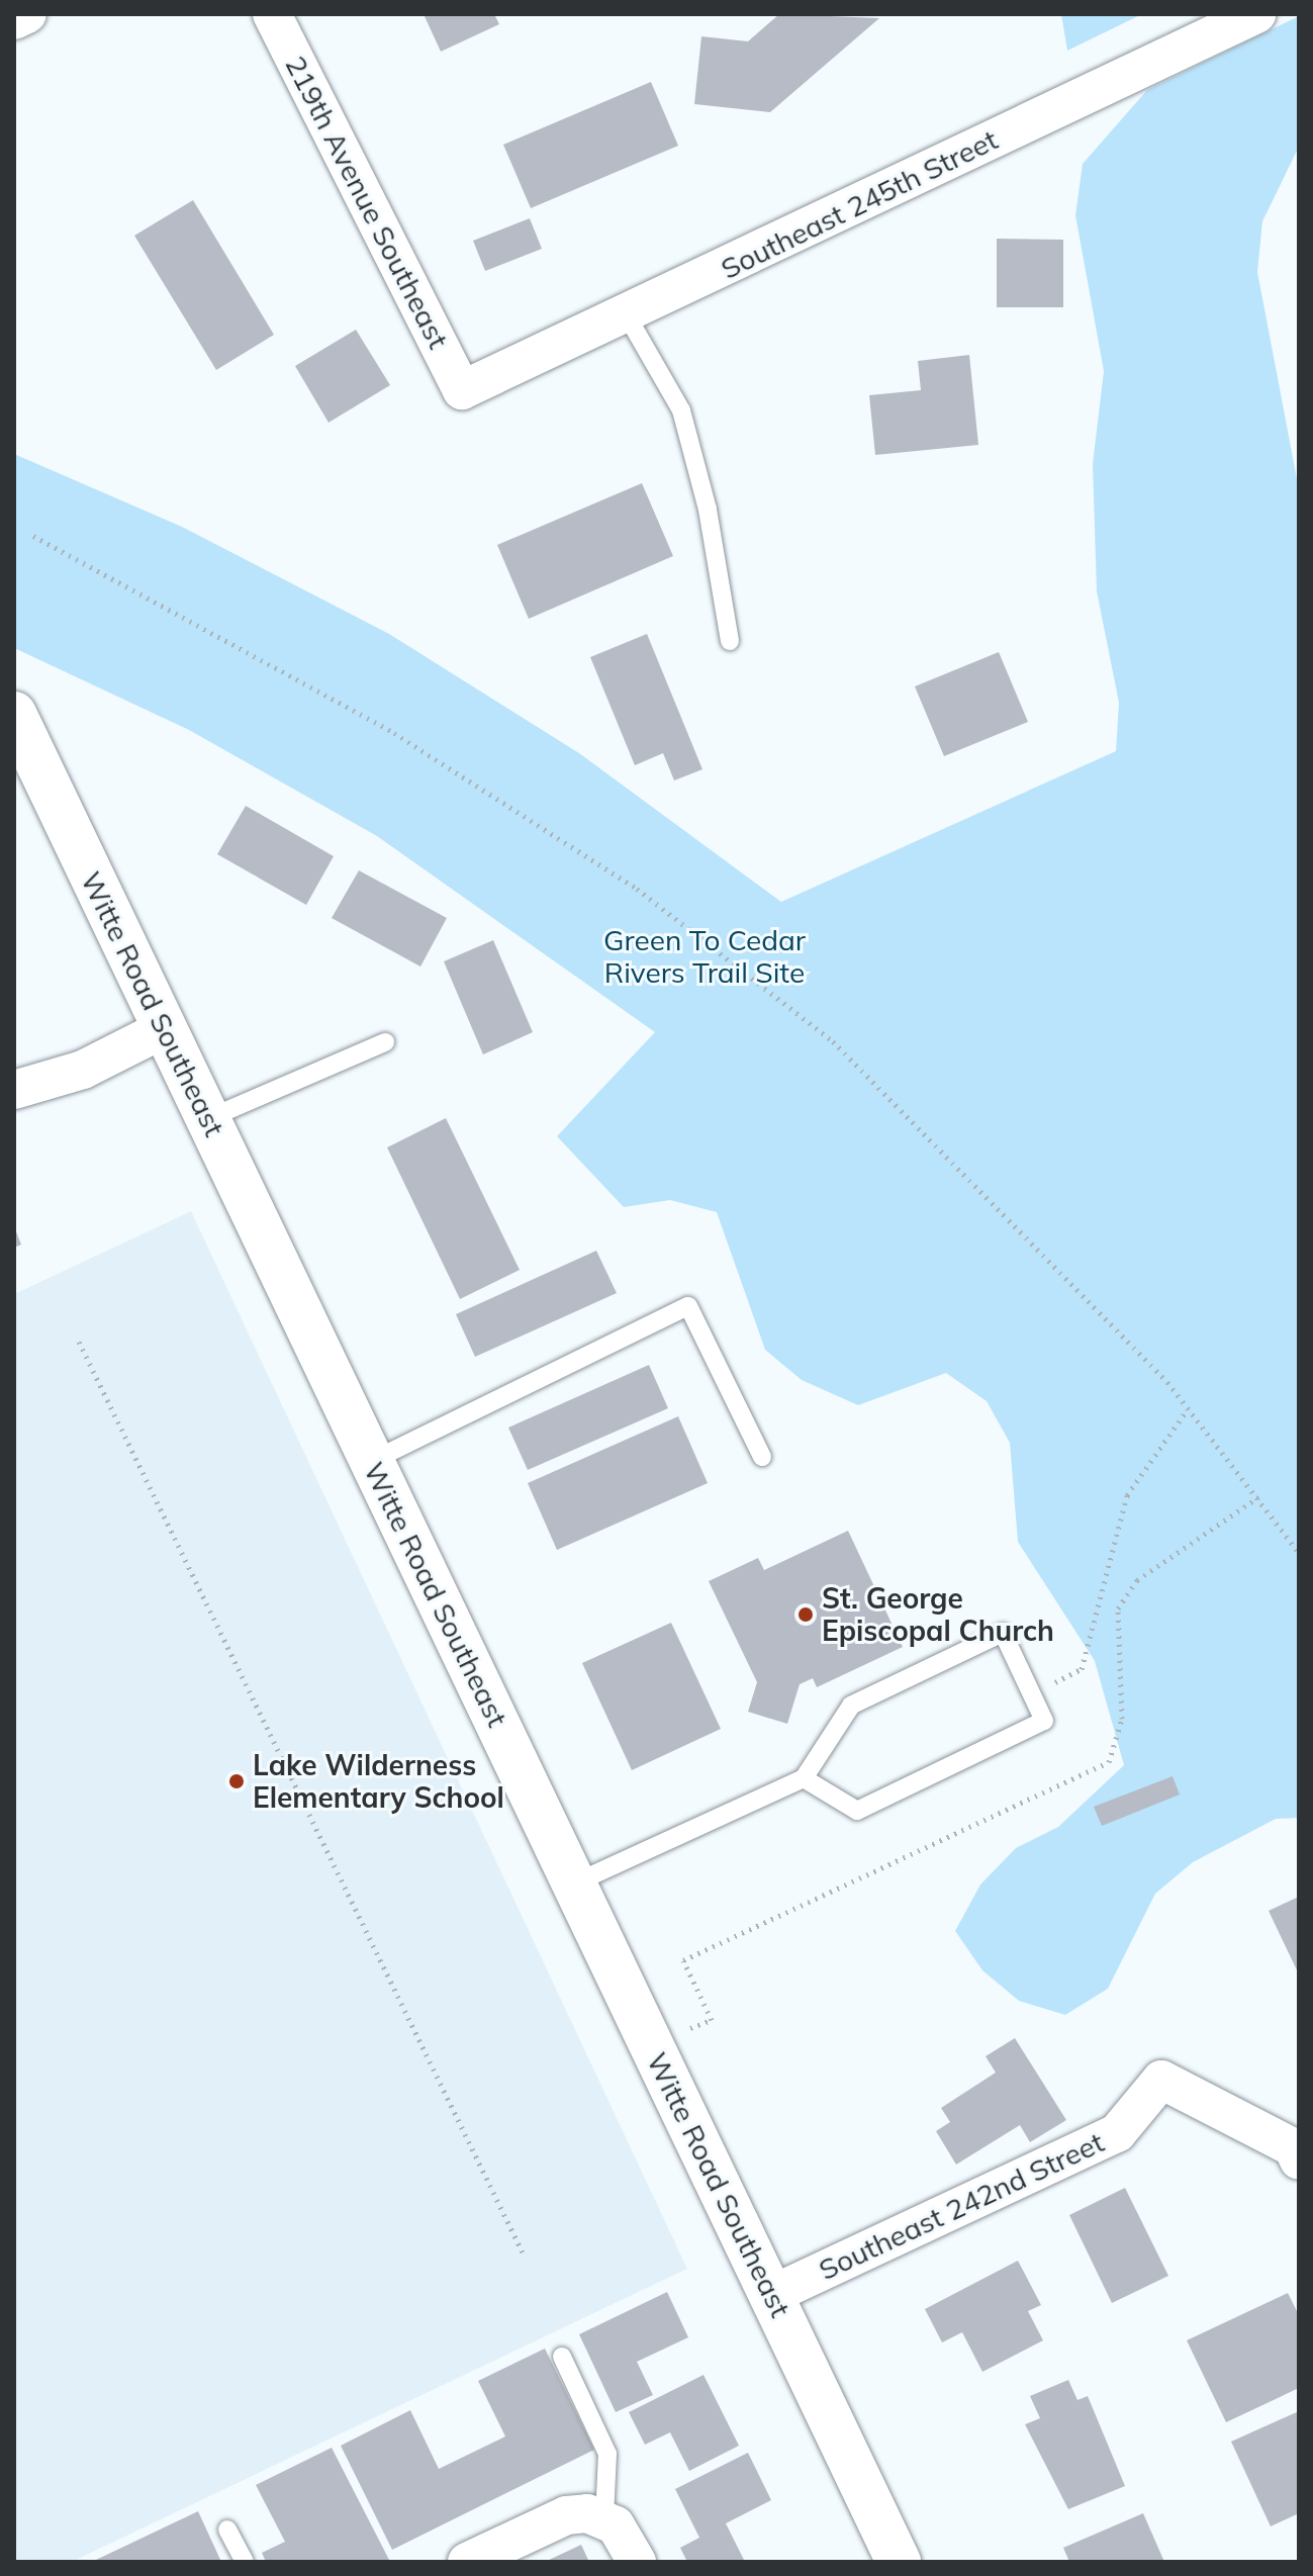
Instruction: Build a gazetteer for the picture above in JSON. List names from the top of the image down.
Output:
{
  "streets": {
    "street": [
      "219th Avenue Southeast",
      "Southeast 245th Street",
      "Witte Road Southeast",
      "Southeast 242nd Street"
    ]
  },
  "crossings": [
    ["219th Avenue Southeast", "Southeast 245th Street"],
    ["Witte Road Southeast", "Southeast 242nd Street"]
  ],
  "parks": ["Green To Cedar Rivers Trail Site"],
  "places": ["St. George Episcopal Church", "Lake Wilderness Elementary School"]
}
